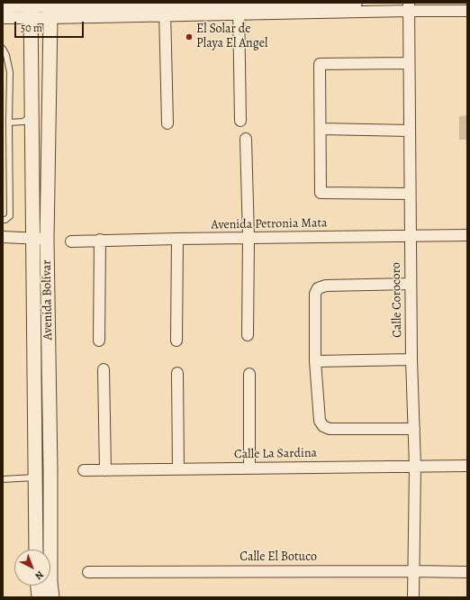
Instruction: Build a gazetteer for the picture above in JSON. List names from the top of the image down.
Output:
{
  "streets": {
    "street": [
      "Avenida Petronia Mata",
      "Avenida Bolívar",
      "Calle Corocoro",
      "Calle La Sardina",
      "Calle El Botuco"
    ]
  },
  "crossings": [
    ["Avenida Petronia Mata", "Calle Corocoro"],
    ["Calle Corocoro", "Calle La Sardina"],
    ["Calle Corocoro", "Calle El Botuco"]
  ],
  "places": ["El Solar de Playa El Angel"],
  "scale_bar": "50 m",
  "north": "bottom right"
}
